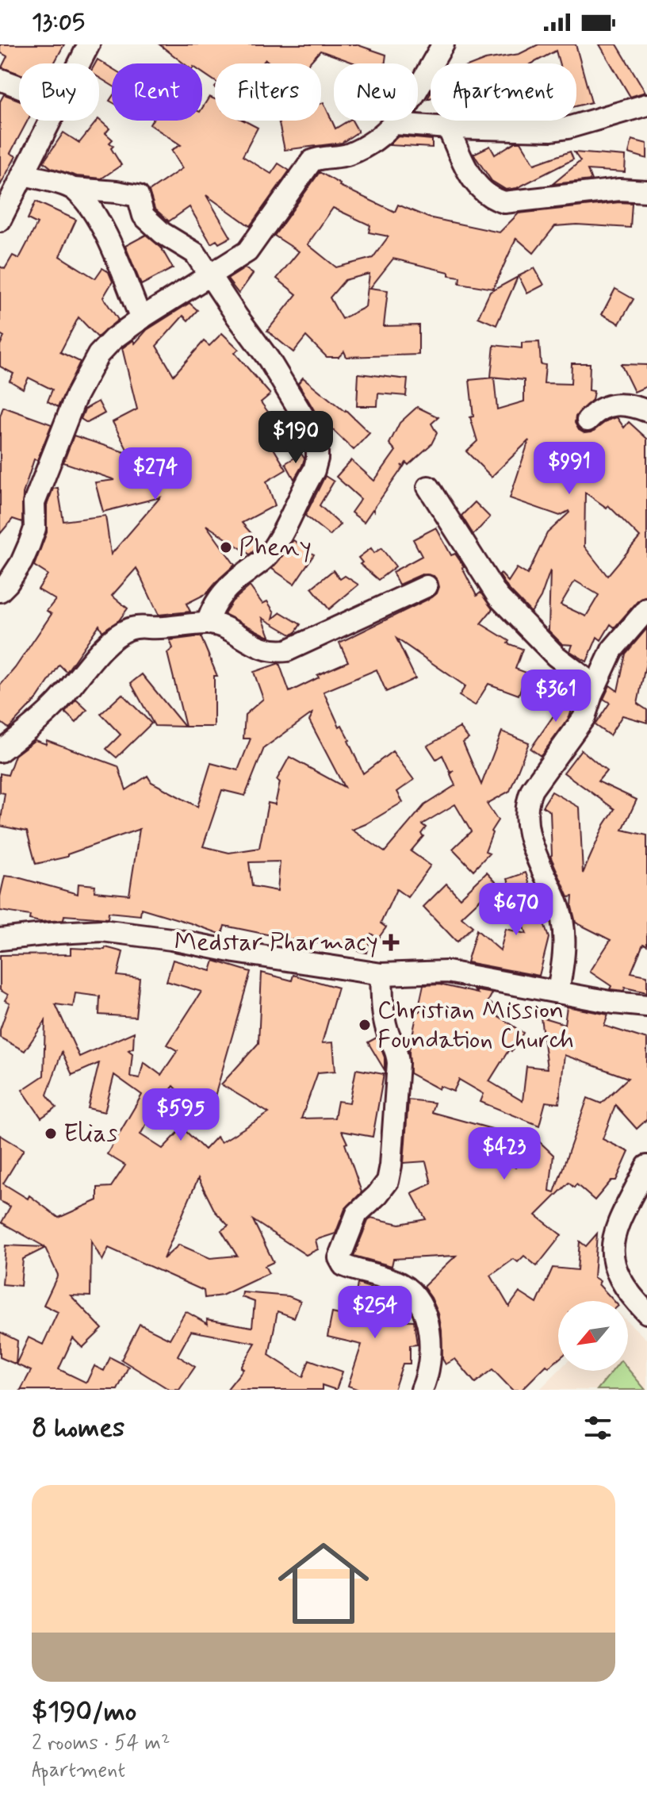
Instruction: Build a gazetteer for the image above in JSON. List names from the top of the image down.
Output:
{
  "places": {
    "other": ["Pheny", "Christian Mission Foundation Church", "Elias"],
    "health": ["Medstar Pharmacy"]
  },
  "north": "bottom left",
  "page": {
    "status": "13:05",
    "chip": [
      "Buy",
      "Rent",
      "Filters",
      "New",
      "Apartment"
    ],
    "price": [
      "$190",
      "$991",
      "$274",
      "$361",
      "$670",
      "$595",
      "$423",
      "$254"
    ],
    "heading": "8 homes",
    "list": [
      {
        "name": "$190/mo",
        "note": "2 rooms · 54 m² · Apartment"
      }
    ]
  }
}
